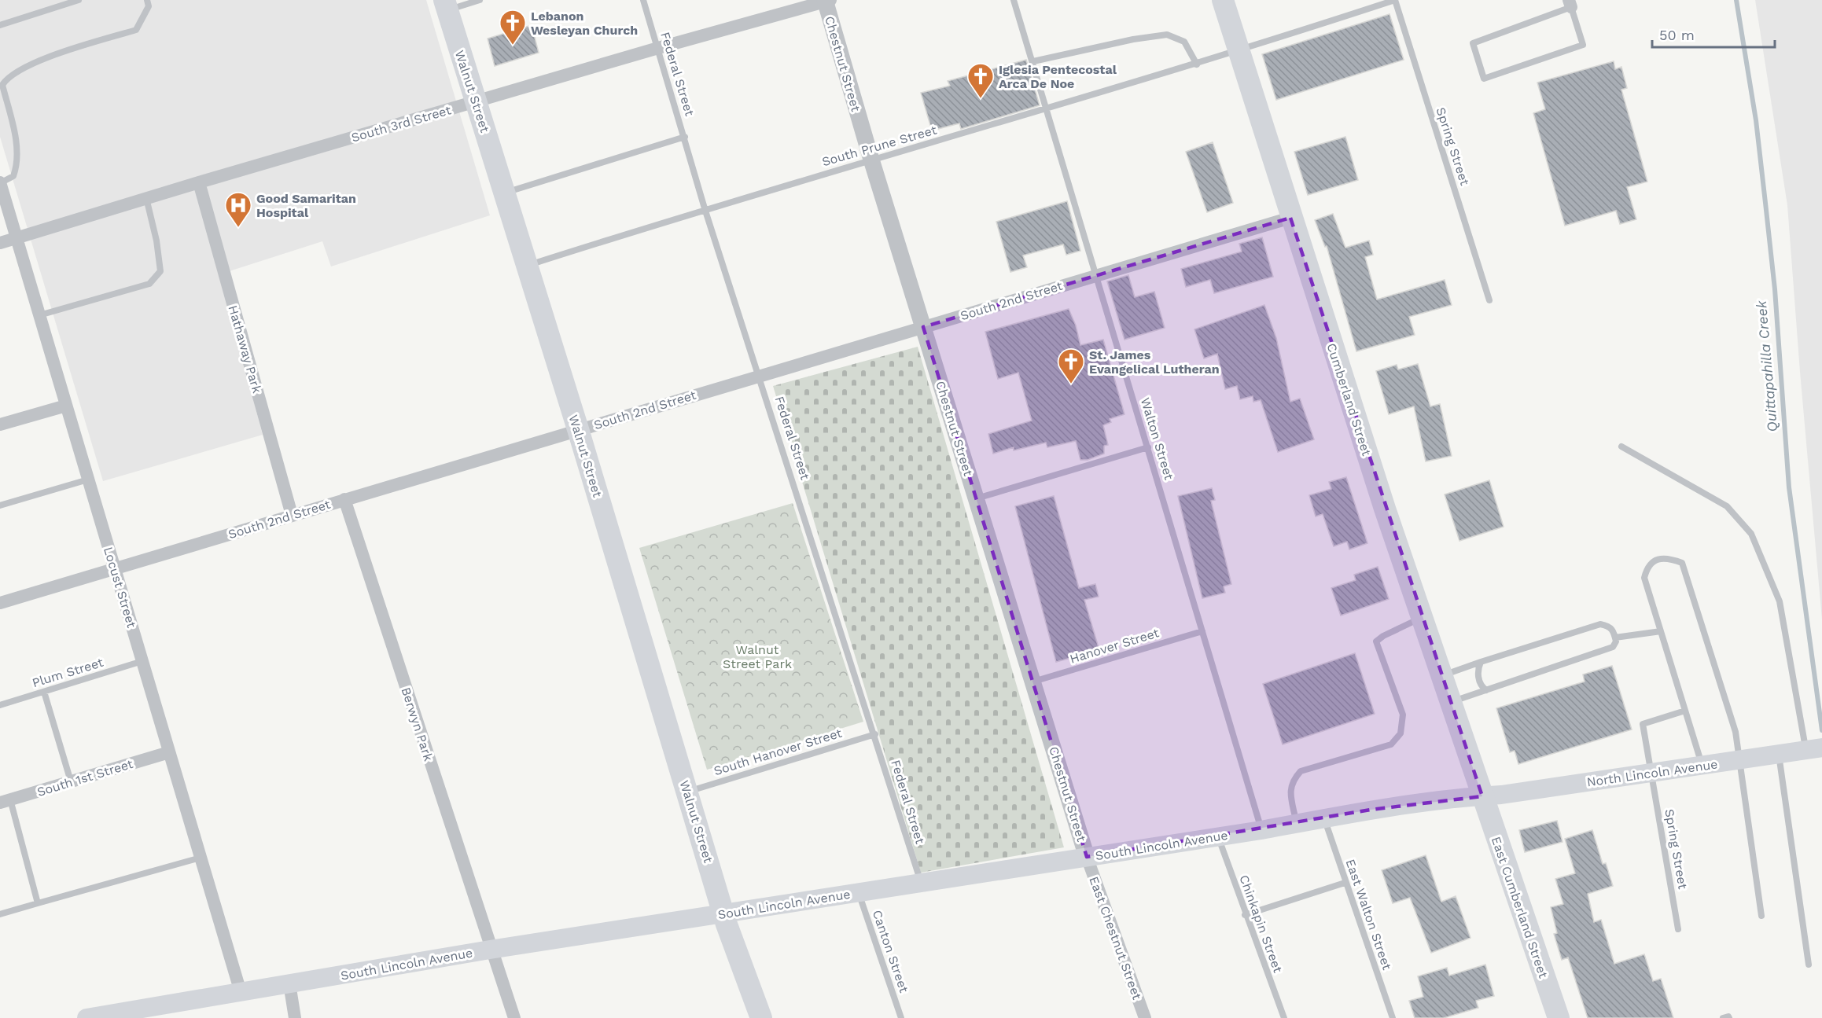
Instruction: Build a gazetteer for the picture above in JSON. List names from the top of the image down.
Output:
{
  "streets": {
    "highway": ["Walnut Street", "Cumberland Street", "East Cumberland Street"],
    "main road": ["North Lincoln Avenue", "South Lincoln Avenue"],
    "street": [
      "Chestnut Street",
      "South 3rd Street",
      "South 2nd Street",
      "Hathaway Park",
      "Locust Street",
      "Berwyn Park",
      "South 1st Street",
      "East Chestnut Street"
    ],
    "lane": [
      "Federal Street",
      "South Prune Street",
      "Spring Street",
      "Walton Street",
      "Hanover Street",
      "Plum Street",
      "South Hanover Street",
      "East Walton Street",
      "Chinkapin Street",
      "Canton Street"
    ]
  },
  "crossings": [
    ["Chestnut Street", "South 3rd Street"],
    ["Chestnut Street", "South Prune Street"],
    ["Chestnut Street", "South 2nd Street"],
    ["Chestnut Street", "Hanover Street"],
    ["Chestnut Street", "South Lincoln Avenue"],
    ["Chestnut Street", "East Chestnut Street"],
    ["Federal Street", "South 3rd Street"],
    ["Federal Street", "South Prune Street"],
    ["Federal Street", "South 2nd Street"],
    ["Federal Street", "South Hanover Street"],
    ["Federal Street", "South Lincoln Avenue"],
    ["Walnut Street", "South 3rd Street"],
    ["Walnut Street", "South Prune Street"],
    ["Walnut Street", "South 2nd Street"],
    ["Walnut Street", "South Hanover Street"],
    ["Walnut Street", "South Lincoln Avenue"],
    ["South 3rd Street", "Hathaway Park"],
    ["South 3rd Street", "Locust Street"],
    ["South Prune Street", "Spring Street"],
    ["South Prune Street", "Cumberland Street"],
    ["South Prune Street", "Walton Street"],
    ["Spring Street", "North Lincoln Avenue"],
    ["South 2nd Street", "Hathaway Park"],
    ["South 2nd Street", "Cumberland Street"],
    ["South 2nd Street", "Walton Street"],
    ["South 2nd Street", "Locust Street"],
    ["South 2nd Street", "Berwyn Park"],
    ["Cumberland Street", "North Lincoln Avenue"],
    ["Cumberland Street", "South Lincoln Avenue"],
    ["Cumberland Street", "East Cumberland Street"],
    ["Walton Street", "Hanover Street"],
    ["Walton Street", "South Lincoln Avenue"],
    ["Locust Street", "Plum Street"],
    ["Locust Street", "South 1st Street"],
    ["Locust Street", "South Lincoln Avenue"],
    ["Berwyn Park", "South Lincoln Avenue"],
    ["North Lincoln Avenue", "South Lincoln Avenue"],
    ["North Lincoln Avenue", "East Cumberland Street"],
    ["South Lincoln Avenue", "East Cumberland Street"],
    ["South Lincoln Avenue", "East Walton Street"],
    ["South Lincoln Avenue", "Chinkapin Street"],
    ["South Lincoln Avenue", "East Chestnut Street"],
    ["South Lincoln Avenue", "Canton Street"]
  ],
  "water": ["Quittapahilla Creek"],
  "parks": ["Walnut Street Park"],
  "places": {
    "church": ["Lebanon Wesleyan Church", "Iglesia Pentecostal Arca De Noe", "St. James Evangelical Lutheran"],
    "hospital": ["Good Samaritan Hospital"]
  },
  "scale_bar": "50 m"
}
